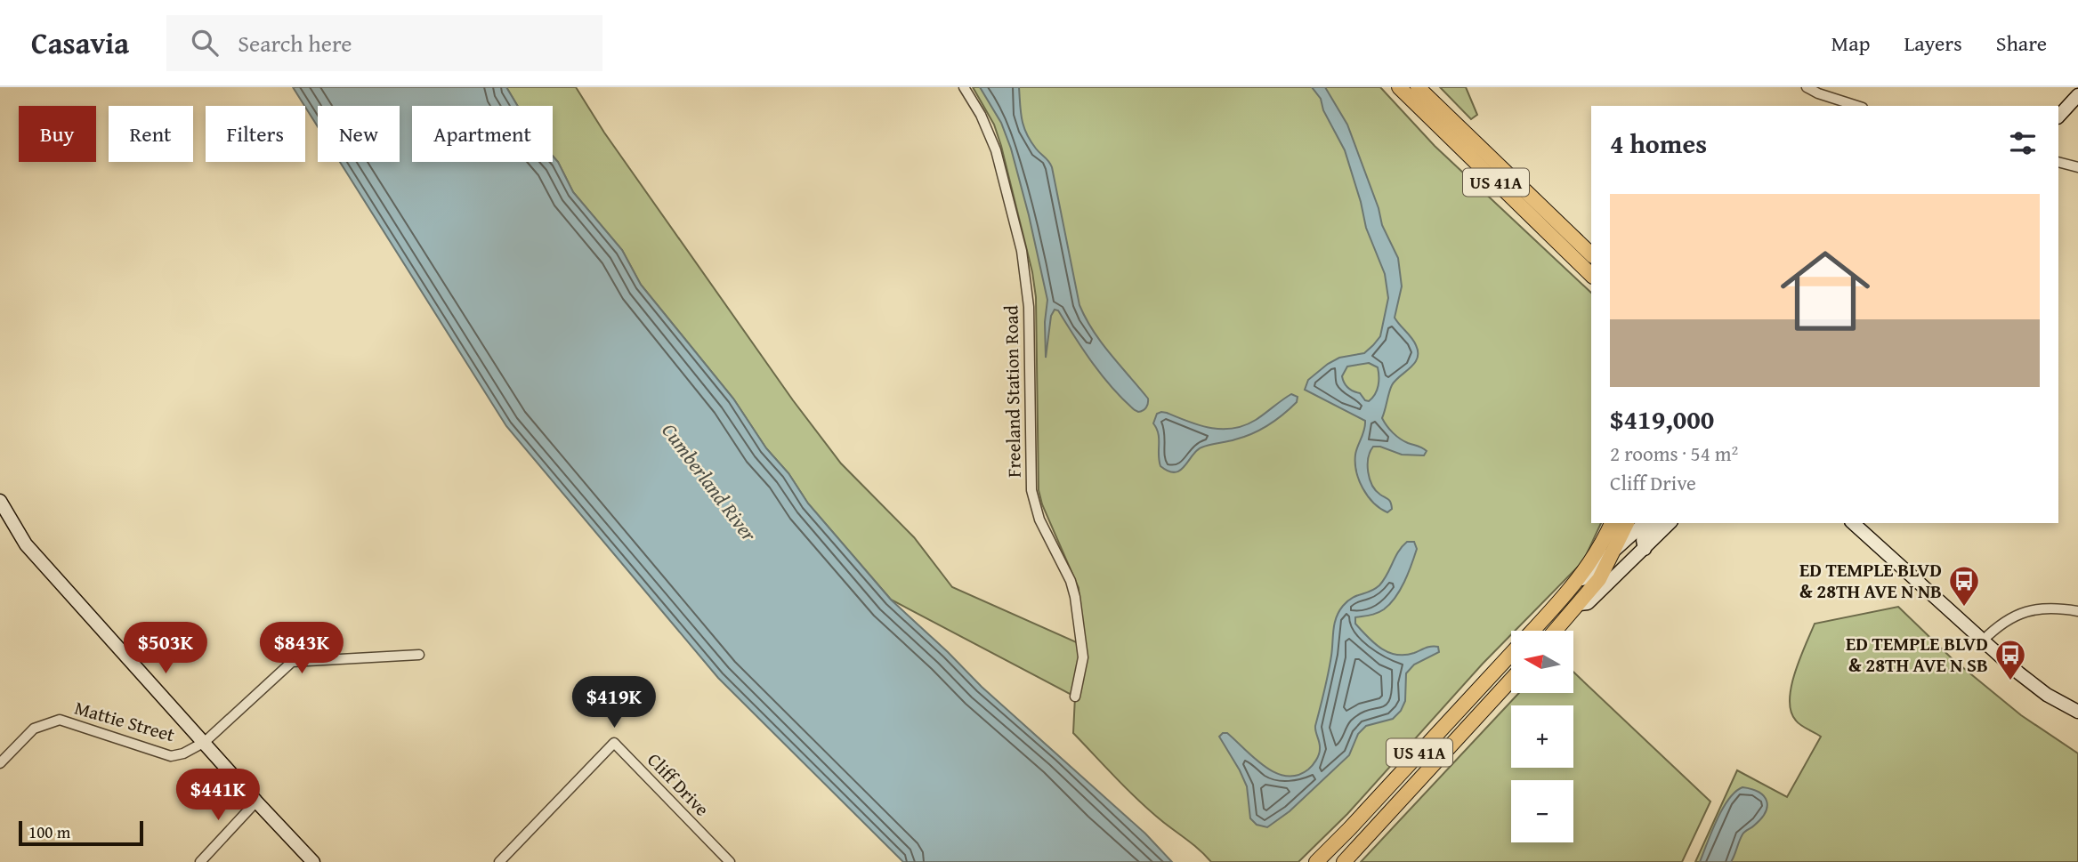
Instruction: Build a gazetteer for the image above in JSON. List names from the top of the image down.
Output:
{
  "streets": {
    "main road": ["US 41A"],
    "street": ["Freeland Station Road", "Mattie Street", "Cliff Drive"]
  },
  "water": ["Cumberland River"],
  "places": {
    "bus stop": ["ED TEMPLE BLVD & 28TH AVE N NB", "ED TEMPLE BLVD & 28TH AVE N SB"]
  },
  "scale_bar": "100 m",
  "north": "left",
  "page": {
    "header": "Casavia",
    "search": "Search here",
    "nav": ["Map", "Layers", "Share"],
    "chip": [
      "Buy",
      "Rent",
      "Filters",
      "New",
      "Apartment"
    ],
    "heading": "4 homes",
    "list": [
      {
        "name": "$419,000",
        "note": "2 rooms · 54 m² · Cliff Drive"
      }
    ],
    "price": [
      "$503K",
      "$843K",
      "$419K",
      "$441K"
    ],
    "map_buttons": ["+", "−"],
    "scale": "100 m"
  }
}
